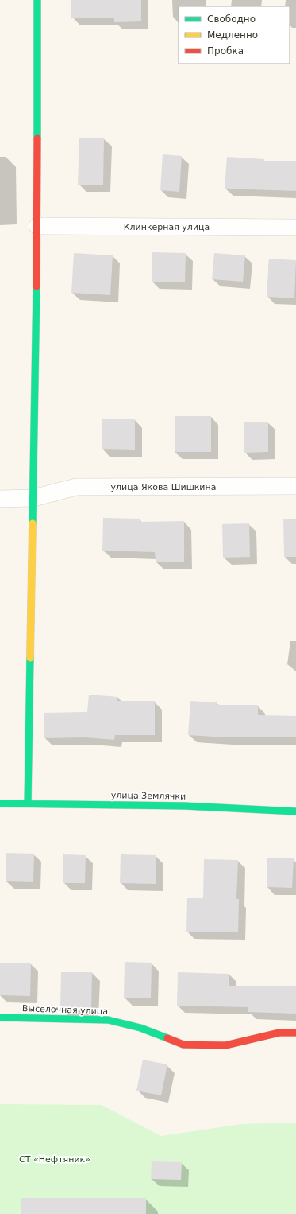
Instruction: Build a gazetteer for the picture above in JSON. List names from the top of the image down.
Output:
{
  "streets": {
    "street": [
      "Клинкерная улица",
      "улица Якова Шишкина",
      "улица Землячки",
      "Выселочная улица"
    ]
  },
  "parks": ["СТ «Нефтяник»"],
  "legend": ["Свободно", "Медленно", "Пробка"]
}
